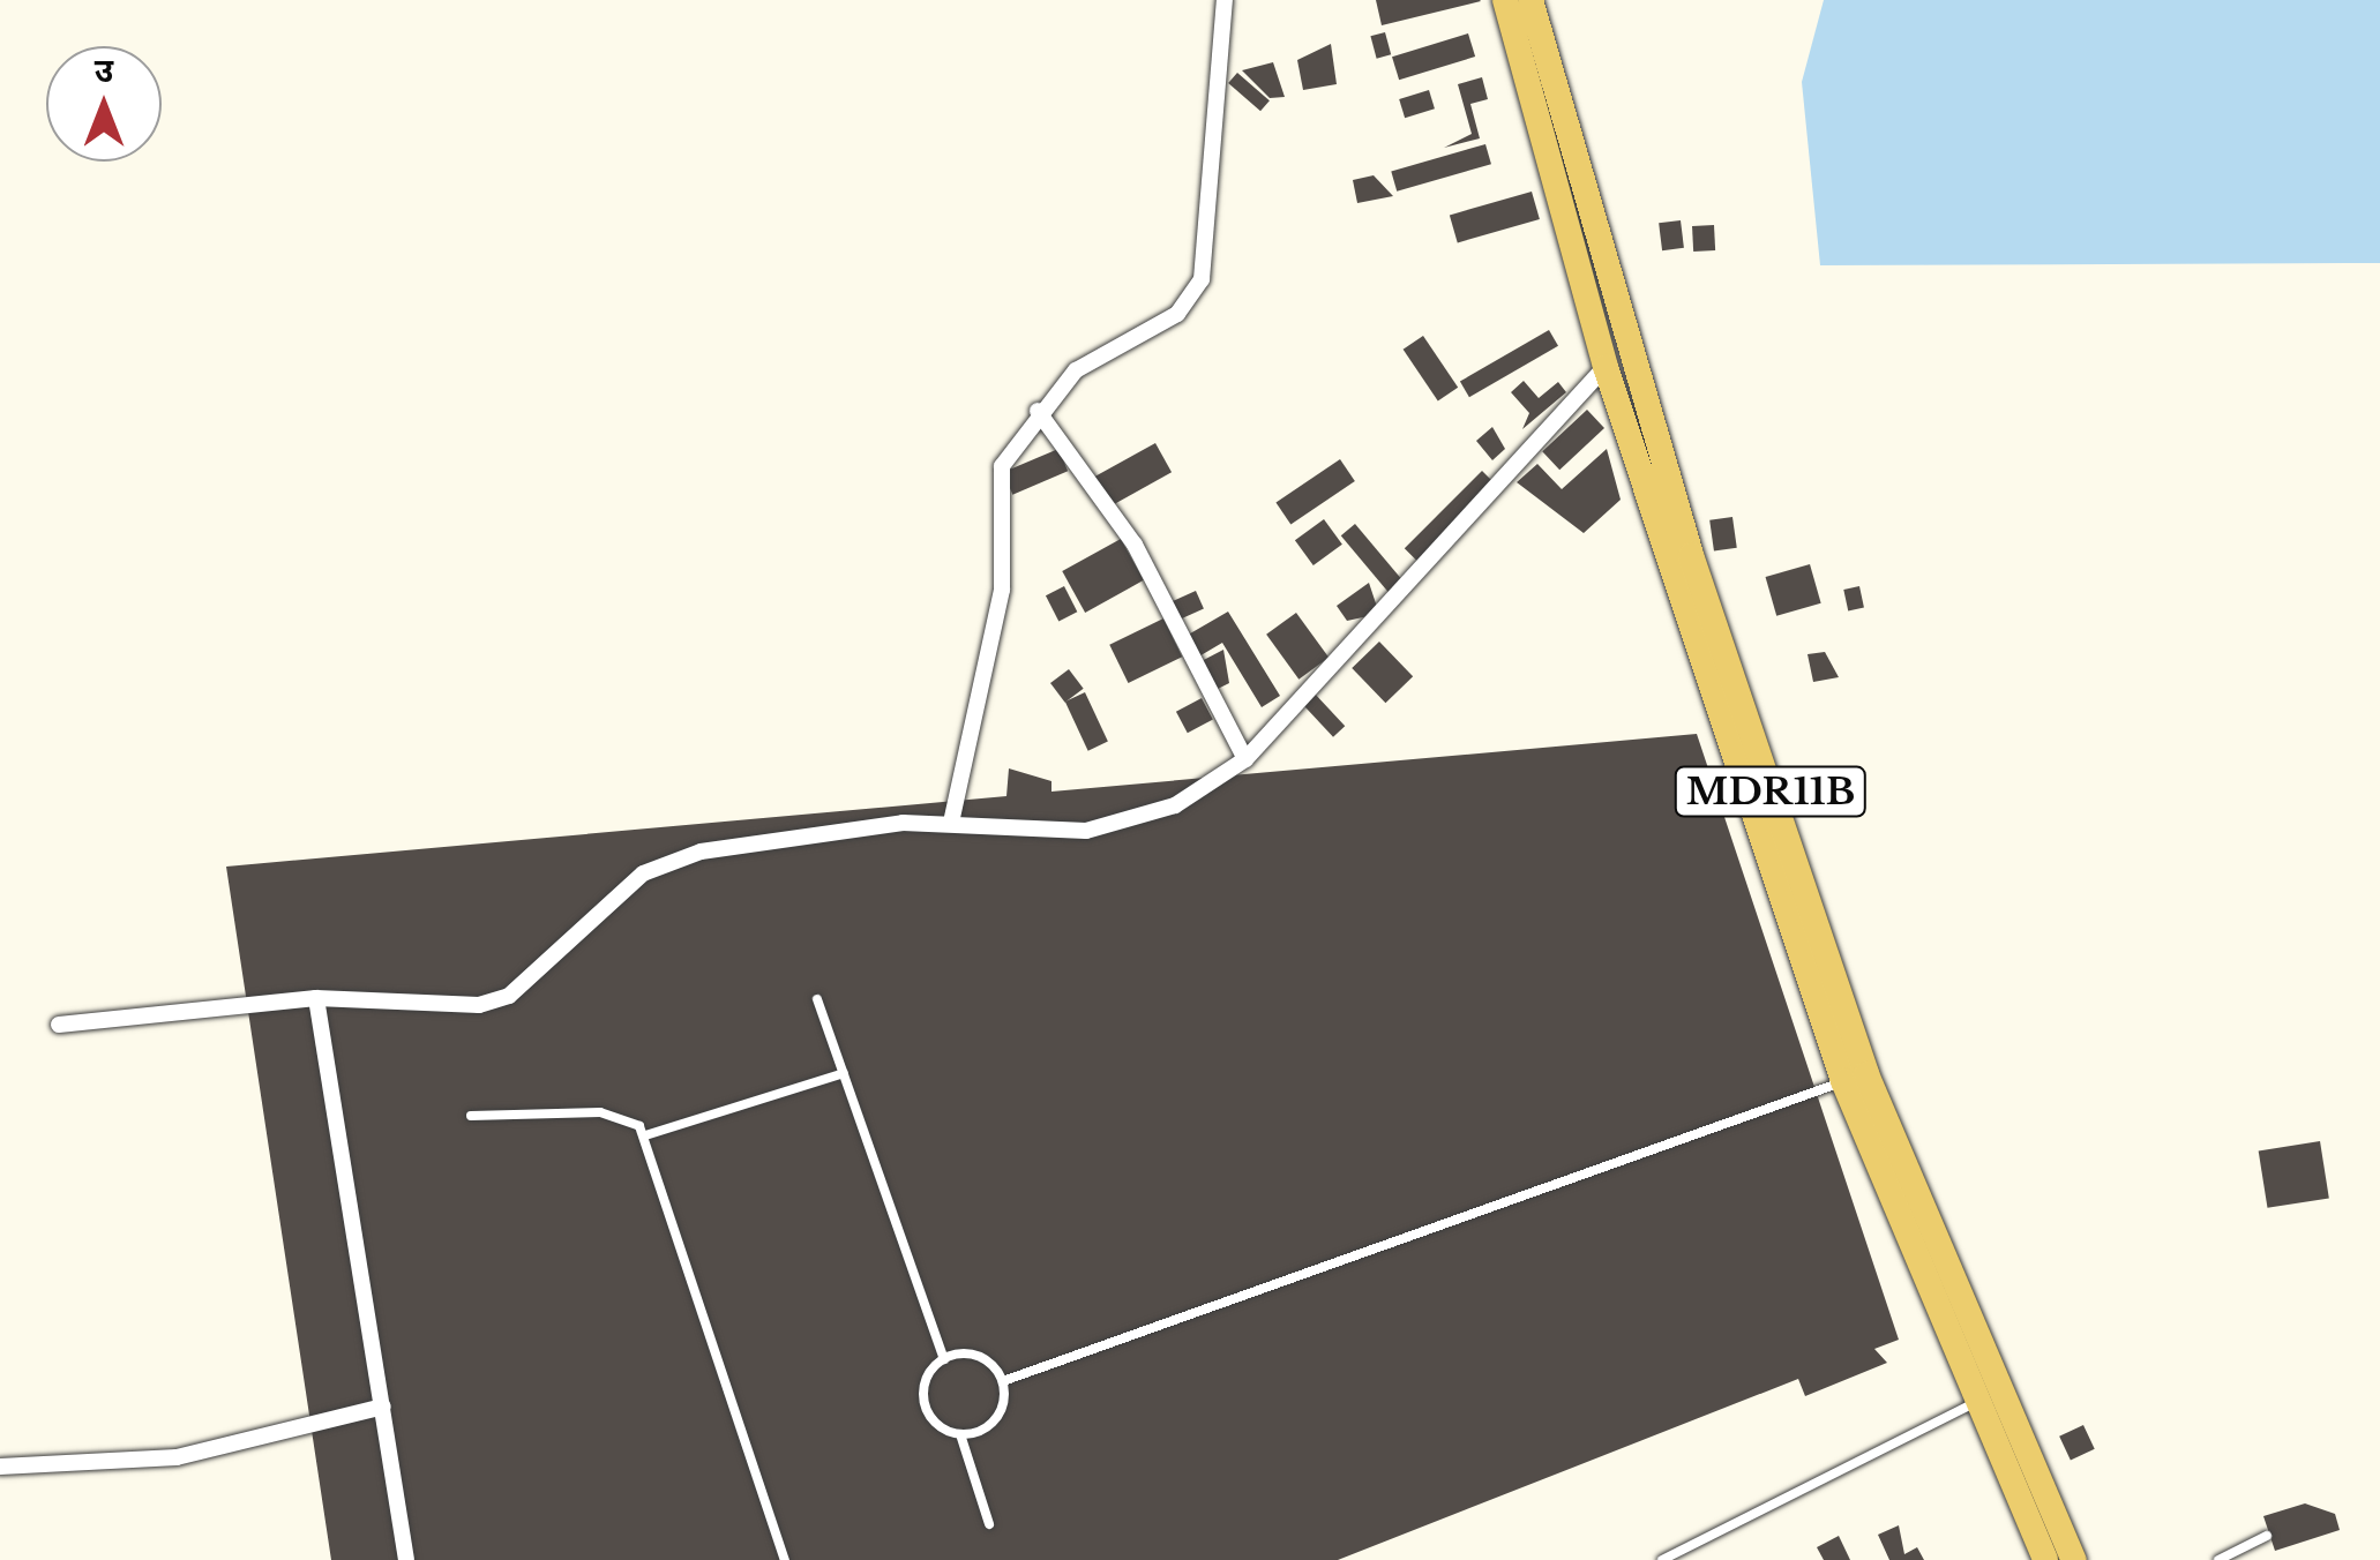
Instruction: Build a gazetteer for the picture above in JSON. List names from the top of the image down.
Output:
{
  "streets": {
    "main road": ["MDR11B"]
  },
  "north": "top"
}
